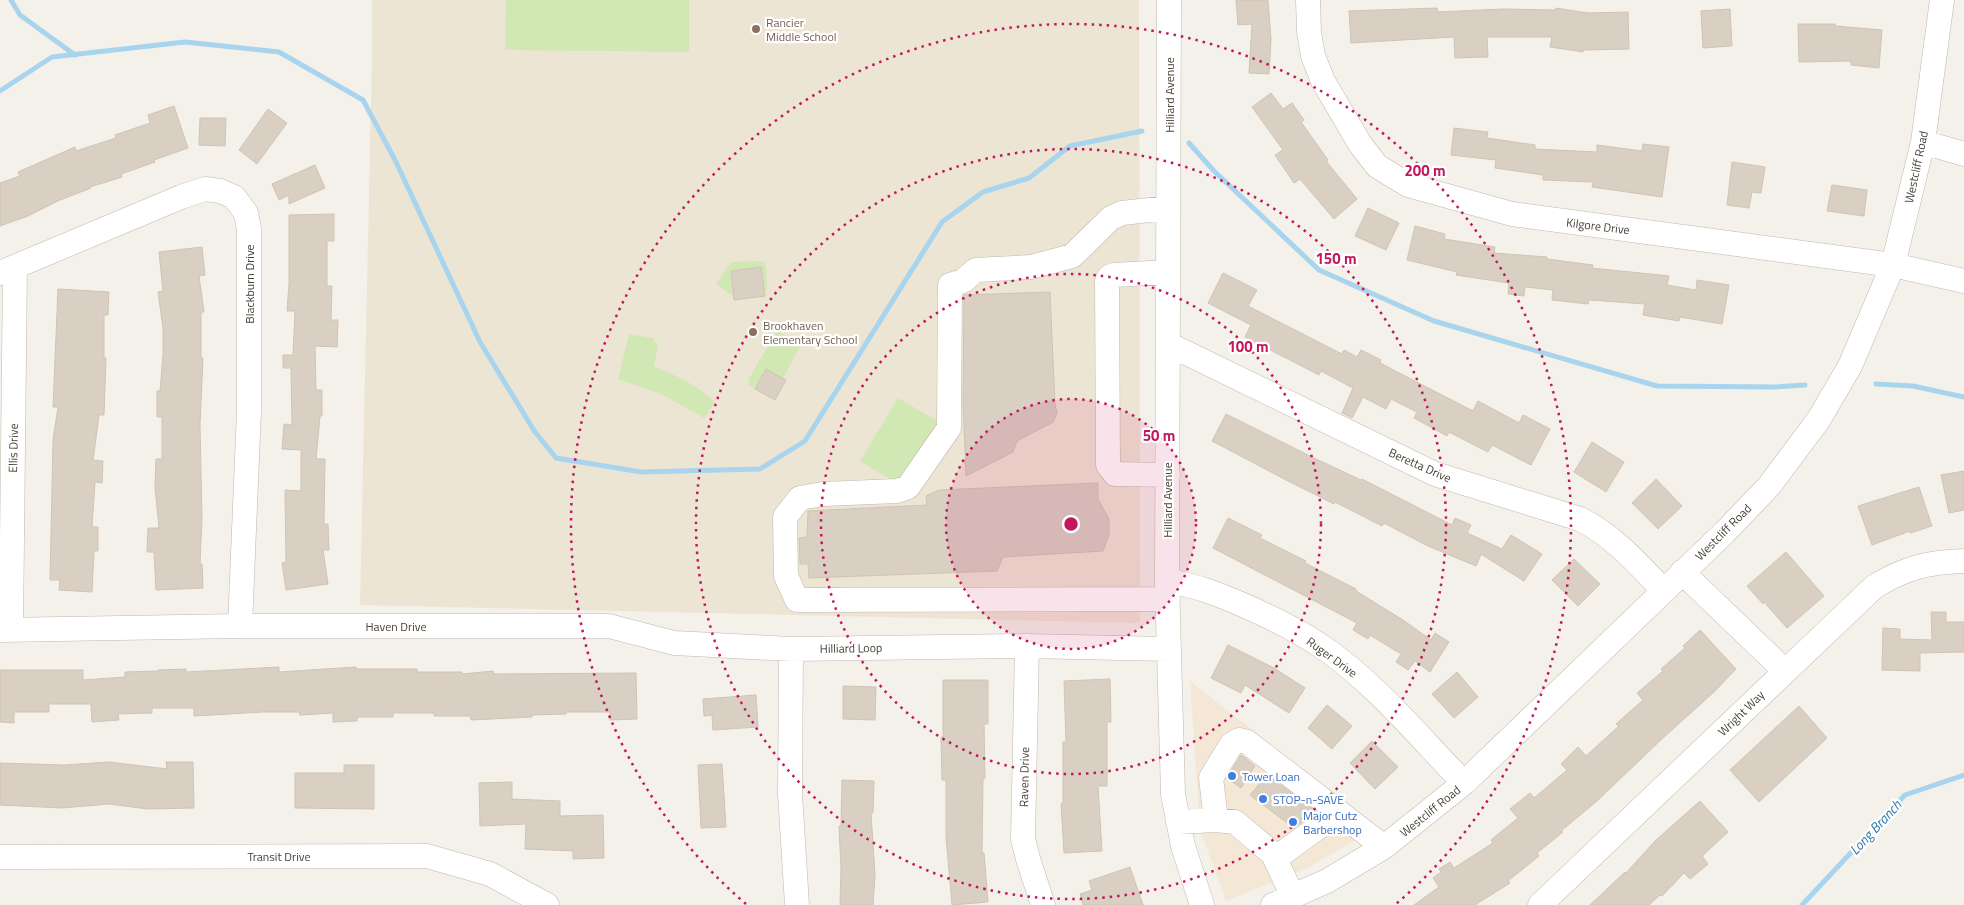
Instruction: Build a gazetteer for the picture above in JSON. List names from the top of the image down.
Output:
{
  "streets": {
    "street": [
      "Hilliard Avenue",
      "Westcliff Road",
      "Kilgore Drive",
      "Blackburn Drive",
      "Ellis Drive",
      "Beretta Drive",
      "Haven Drive",
      "Hilliard Loop",
      "Ruger Drive",
      "Wright Way",
      "Raven Drive",
      "Transit Drive"
    ]
  },
  "crossings": [
    ["Hilliard Avenue", "Beretta Drive"],
    ["Hilliard Avenue", "Hilliard Loop"],
    ["Hilliard Avenue", "Ruger Drive"],
    ["Westcliff Road", "Kilgore Drive"],
    ["Westcliff Road", "Beretta Drive"],
    ["Westcliff Road", "Ruger Drive"],
    ["Blackburn Drive", "Ellis Drive"],
    ["Blackburn Drive", "Haven Drive"],
    ["Ellis Drive", "Haven Drive"],
    ["Haven Drive", "Hilliard Loop"],
    ["Hilliard Loop", "Raven Drive"]
  ],
  "water": ["Long Branch"],
  "places": [
    "Rancier Middle School",
    "Brookhaven Elementary School",
    "Tower Loan",
    "STOP-n-SAVE",
    "Major Cutz Barbershop"
  ],
  "rings": [
    "200 m",
    "150 m",
    "100 m",
    "50 m"
  ]
}
